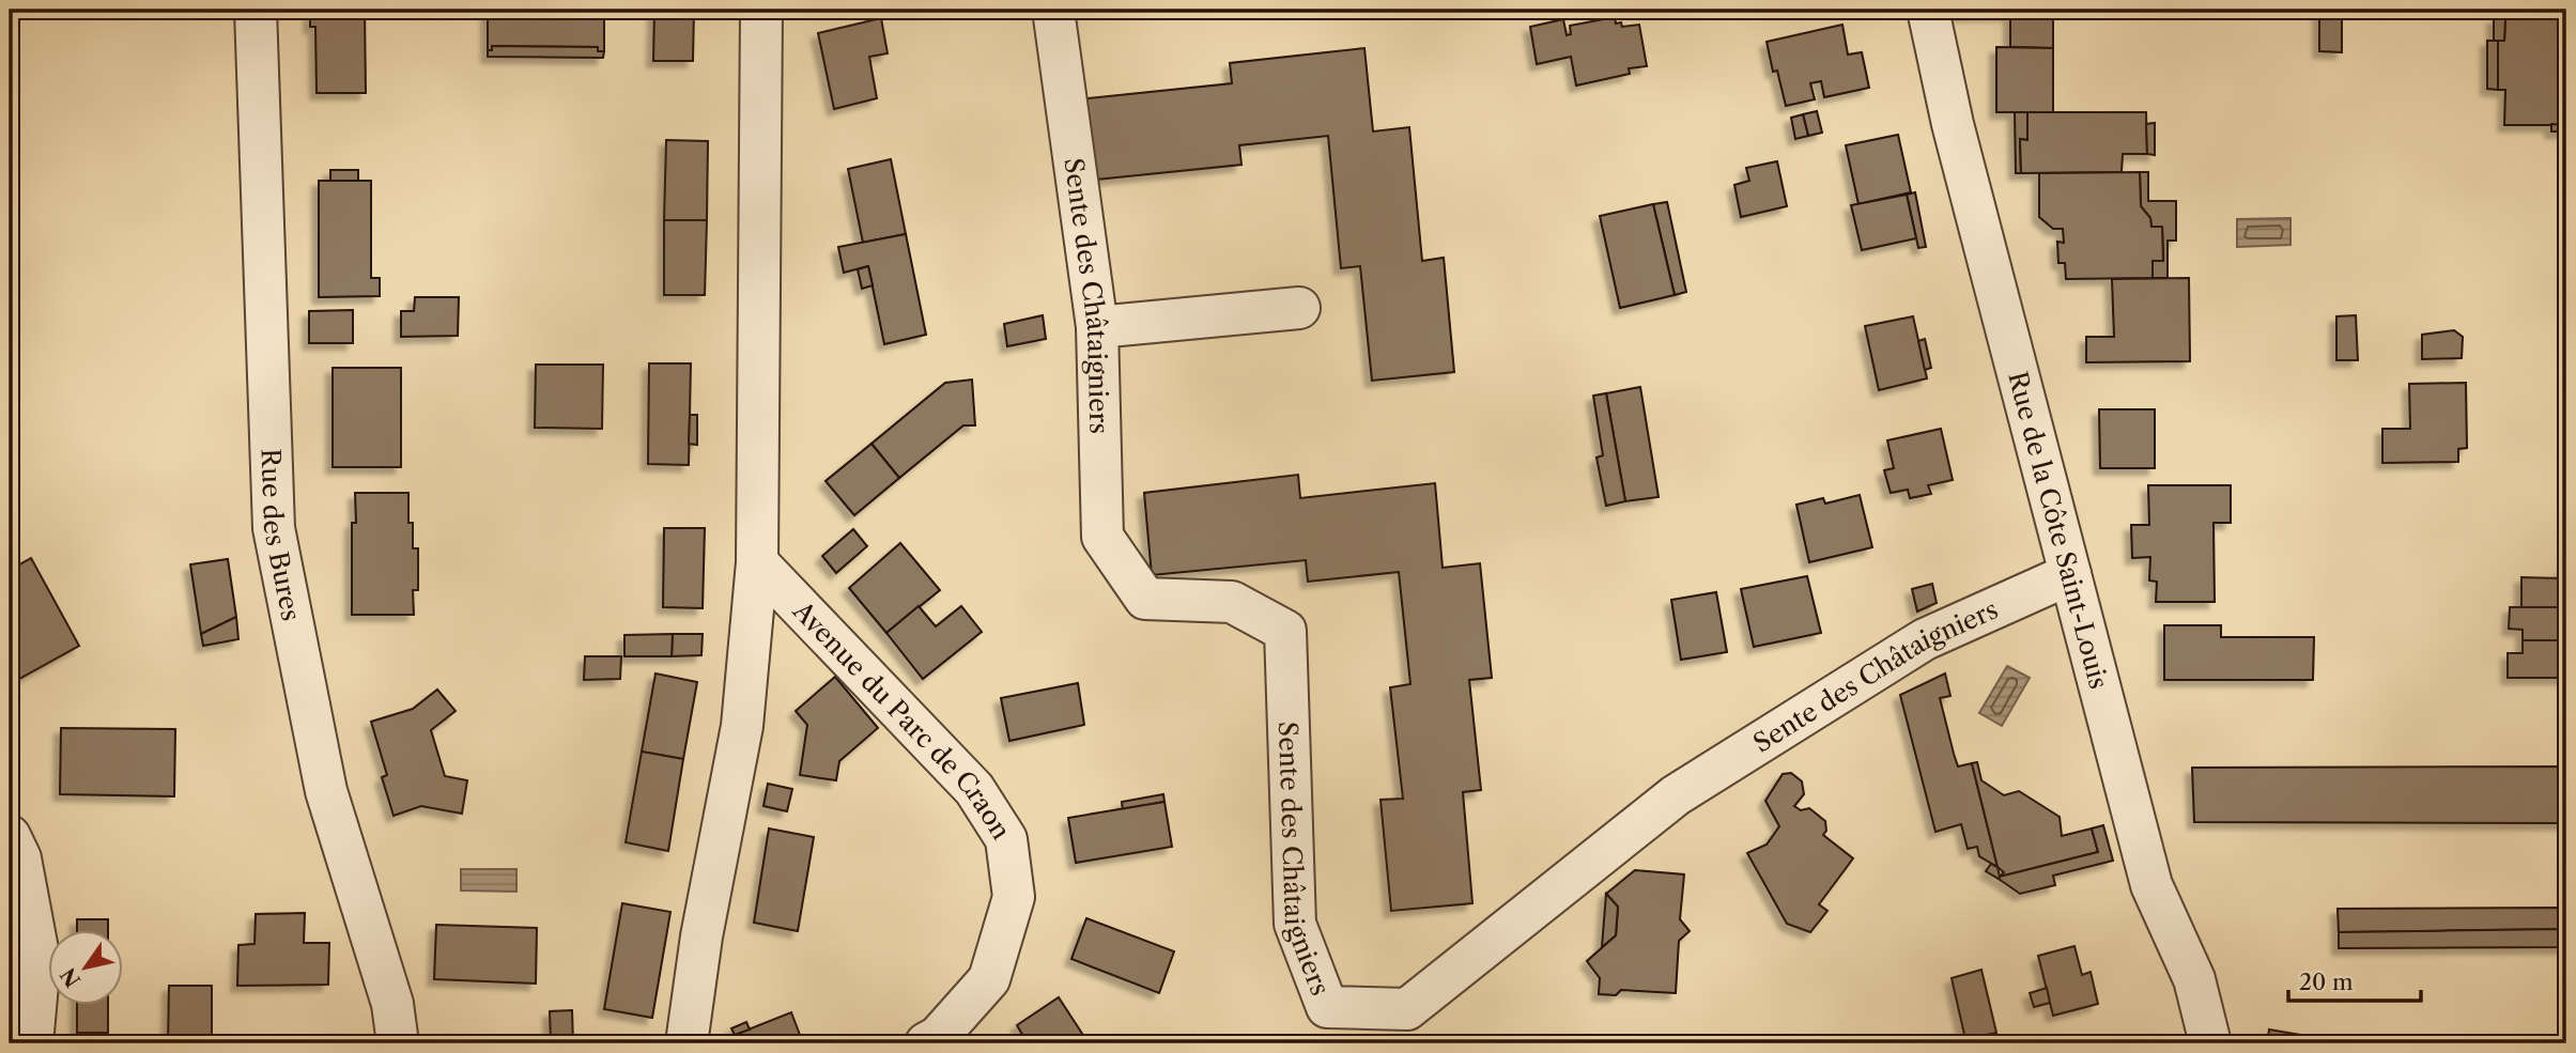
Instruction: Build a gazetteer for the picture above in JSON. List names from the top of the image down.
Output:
{
  "streets": {
    "street": [
      "Sente des Châtaigniers",
      "Rue de la Côte Saint-Louis",
      "Rue des Bures",
      "Avenue du Parc de Craon"
    ]
  },
  "crossings": [
    ["Sente des Châtaigniers", "Rue de la Côte Saint-Louis"]
  ],
  "scale_bar": "20 m",
  "north": "bottom left"
}
